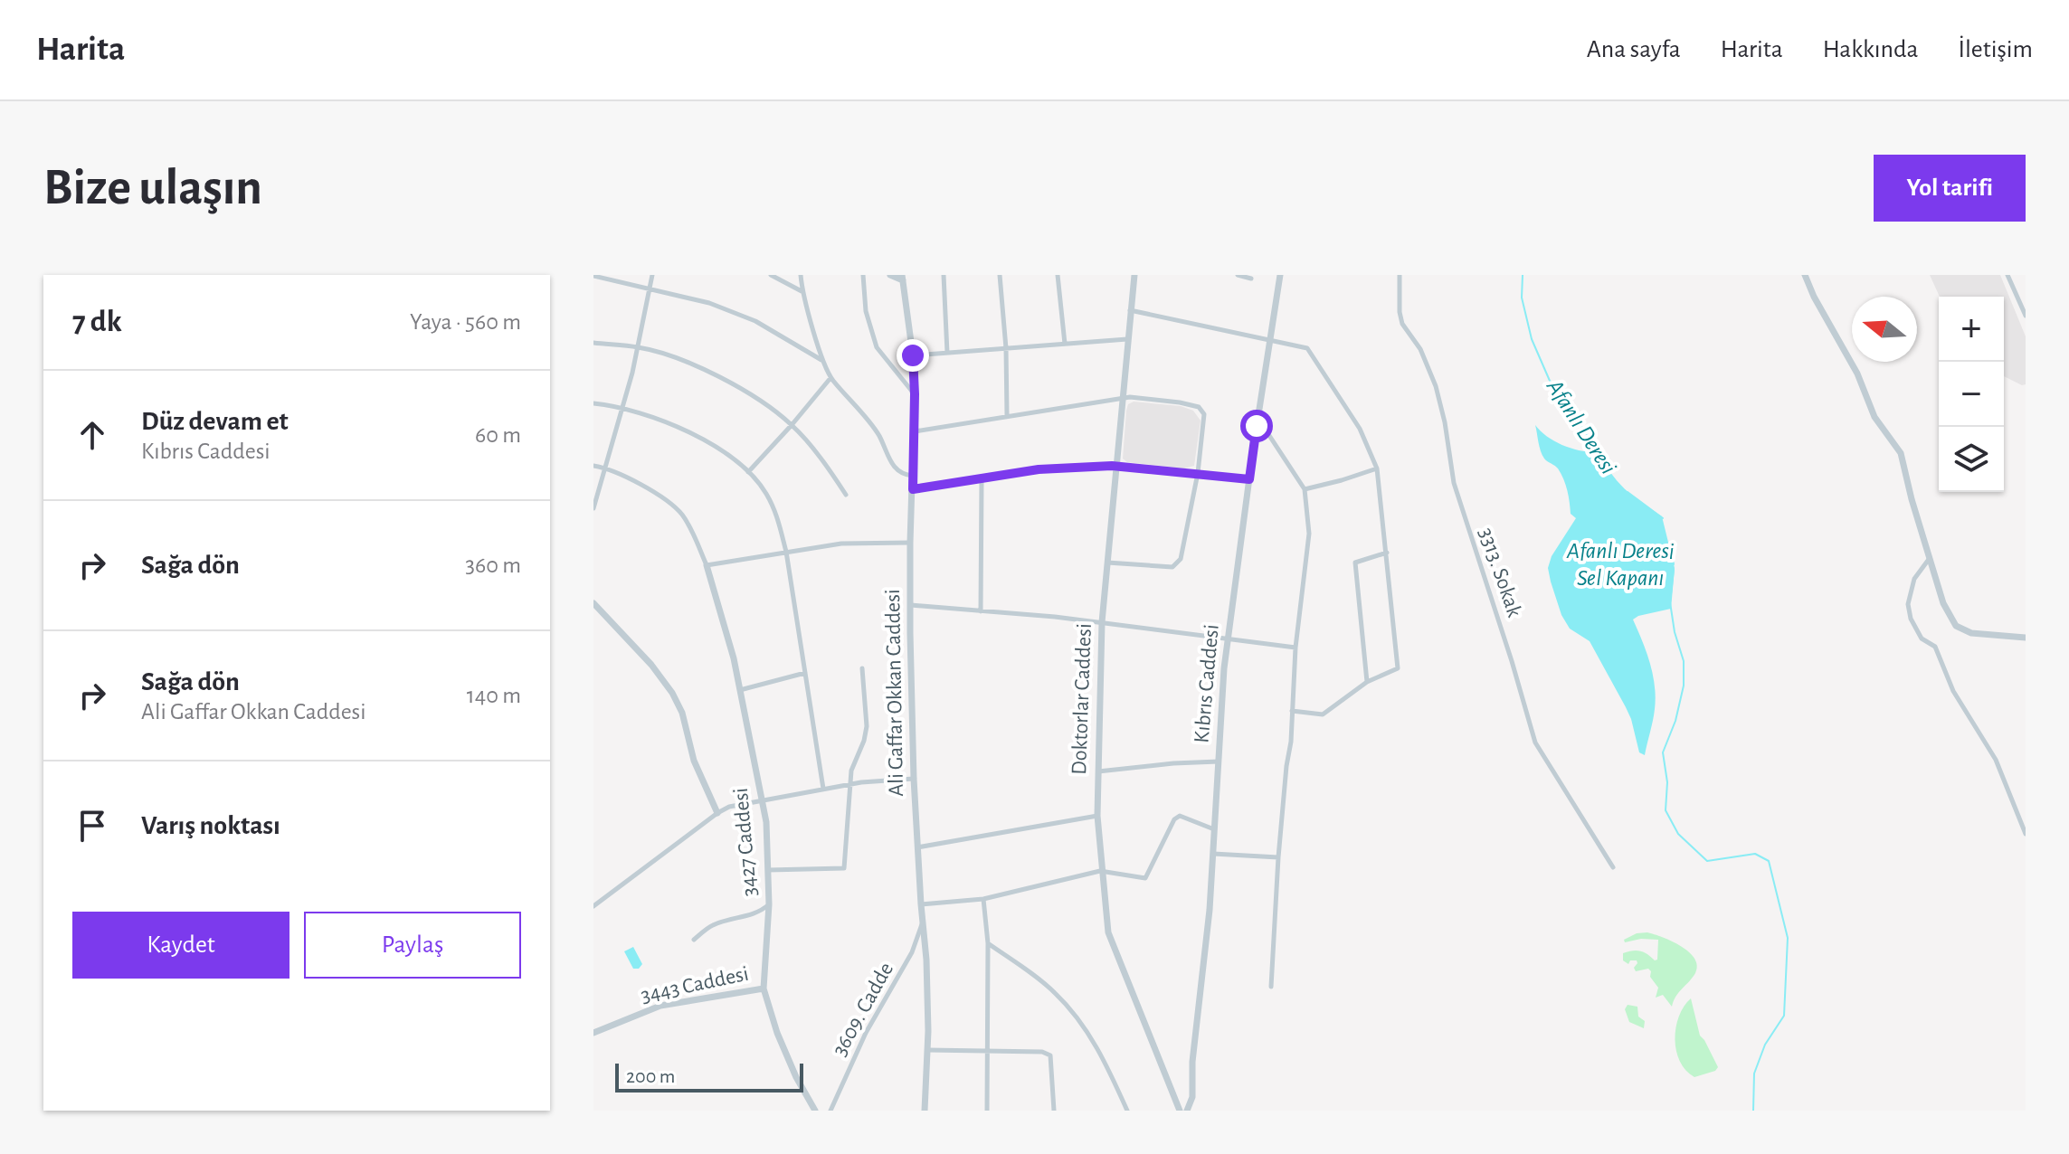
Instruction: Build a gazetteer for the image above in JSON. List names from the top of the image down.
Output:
{
  "streets": {
    "street": [
      "3313. Sokak",
      "Kıbrıs Caddesi",
      "Ali Gaffar Okkan Caddesi",
      "Doktorlar Caddesi",
      "3427 Caddesi",
      "3443 Caddesi",
      "3609. Cadde"
    ]
  },
  "crossings": [
    ["Ali Gaffar Okkan Caddesi", "3609. Cadde"],
    ["3427 Caddesi", "3443 Caddesi"]
  ],
  "water": ["Afanlı Deresi", "Afanlı Deresi Sel Kapanı"],
  "scale_bar": "200 m",
  "north": "left",
  "page": {
    "header": "Harita",
    "nav": [
      "Ana sayfa",
      "Harita",
      "Hakkında",
      "İletişim"
    ],
    "buttons": [
      "Yol tarifi",
      ["Kaydet", "Paylaş"]
    ],
    "title": "Bize ulaşın",
    "heading": ["7 dk", "Yaya · 560 m"],
    "map_buttons": ["+", "−"],
    "list": [
      ["Düz devam et", "Kıbrıs Caddesi", "60 m"],
      ["Sağa dön", "360 m"],
      ["Sağa dön", "Ali Gaffar Okkan Caddesi", "140 m"],
      "Varış noktası"
    ],
    "scale": "200 m"
  }
}
